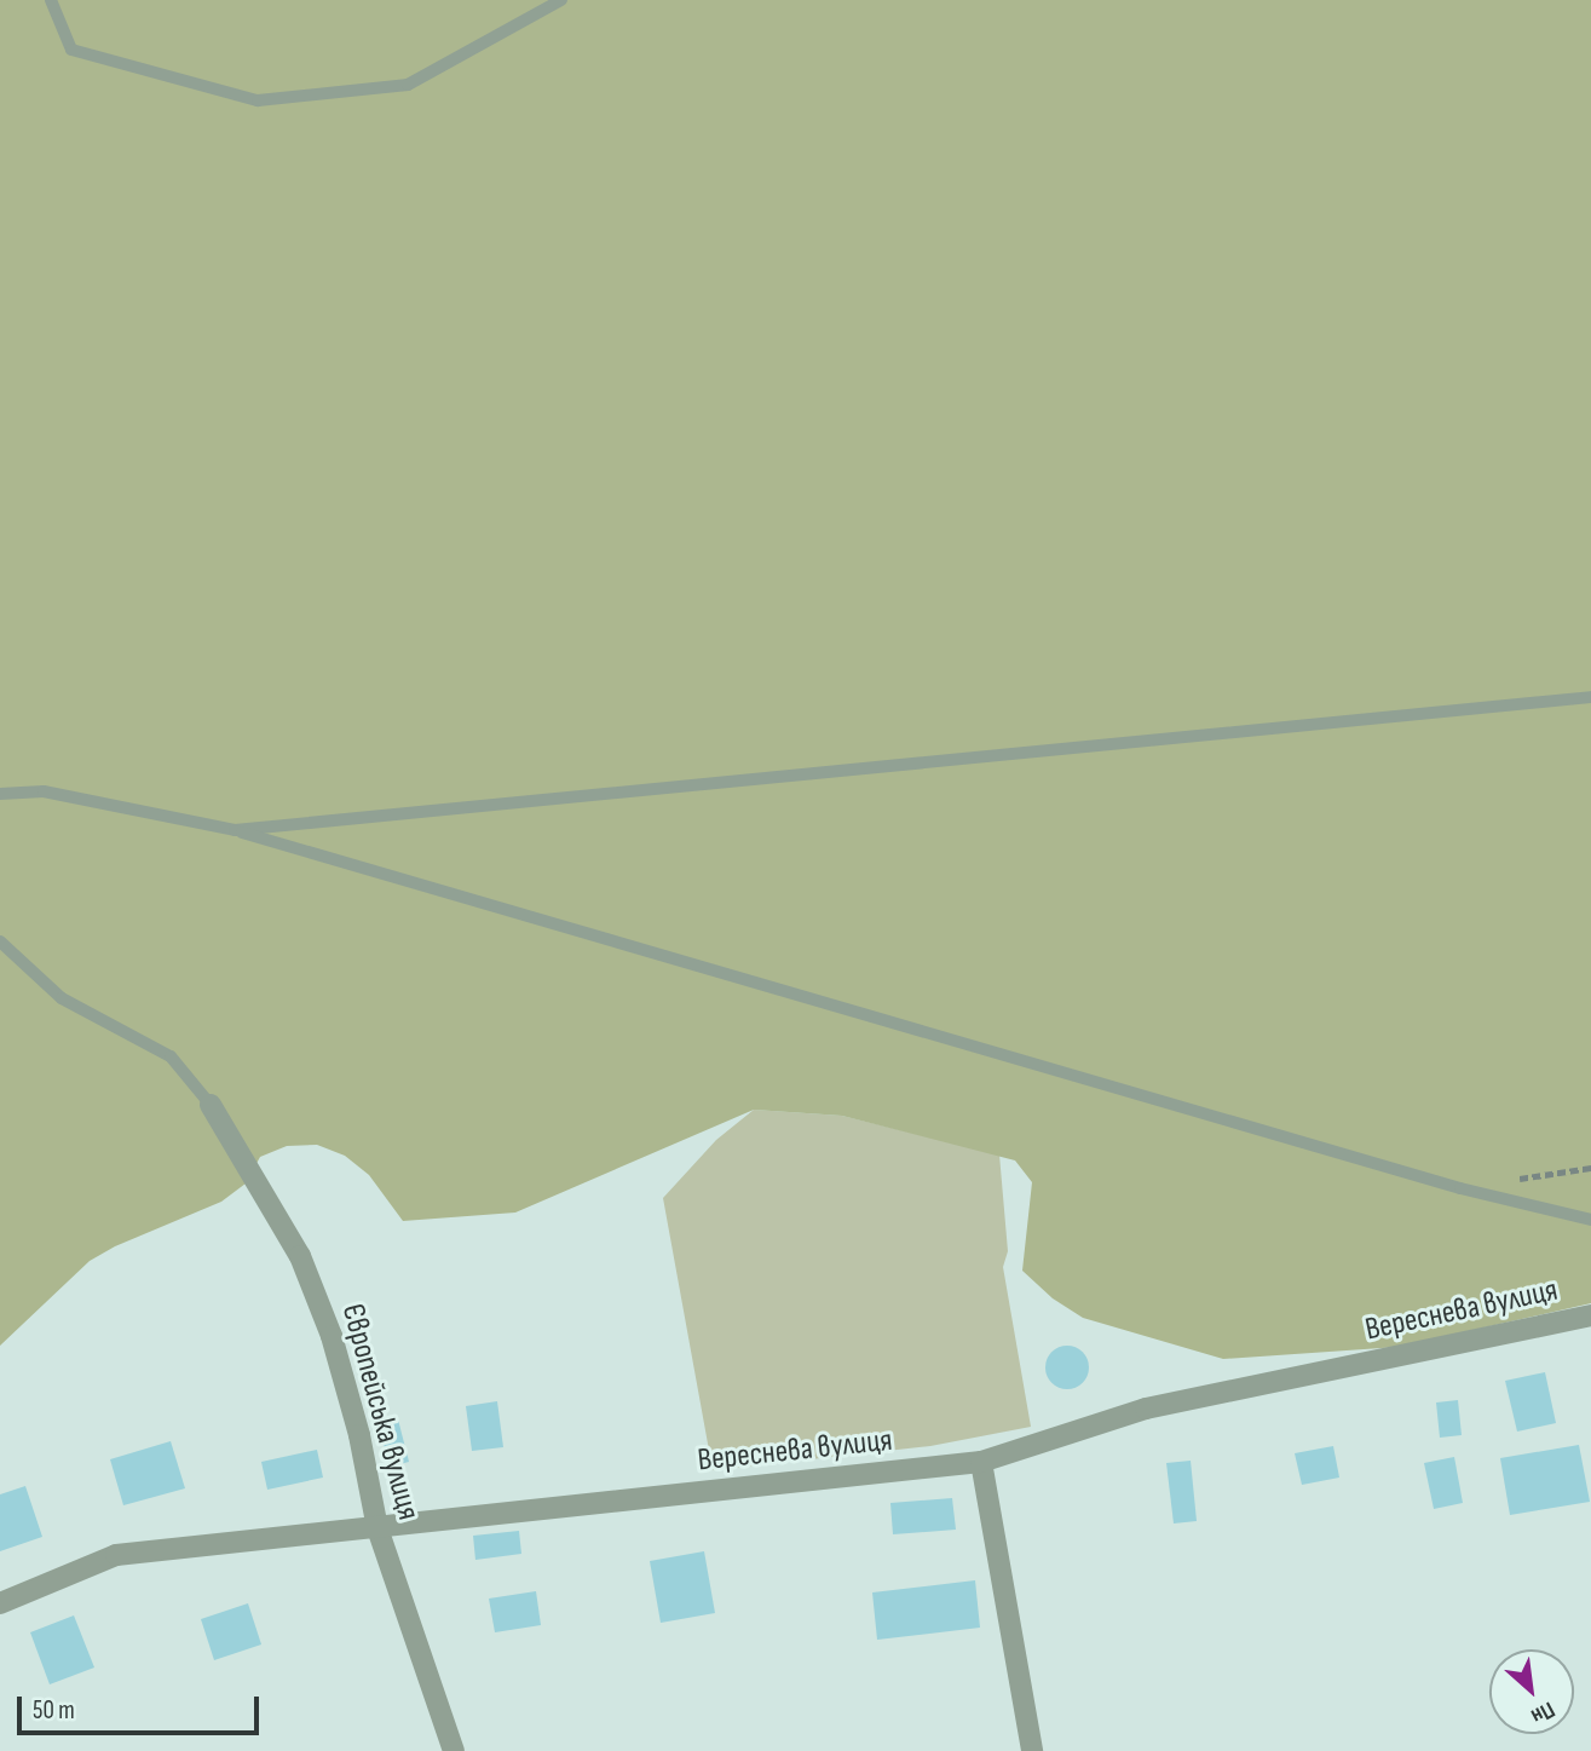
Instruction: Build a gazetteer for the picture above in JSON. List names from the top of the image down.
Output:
{
  "streets": {
    "street": ["Вереснева вулиця", "Європейська вулиця"]
  },
  "crossings": [
    ["Вереснева вулиця", "Європейська вулиця"]
  ],
  "scale_bar": "50 m",
  "north": "bottom right"
}
